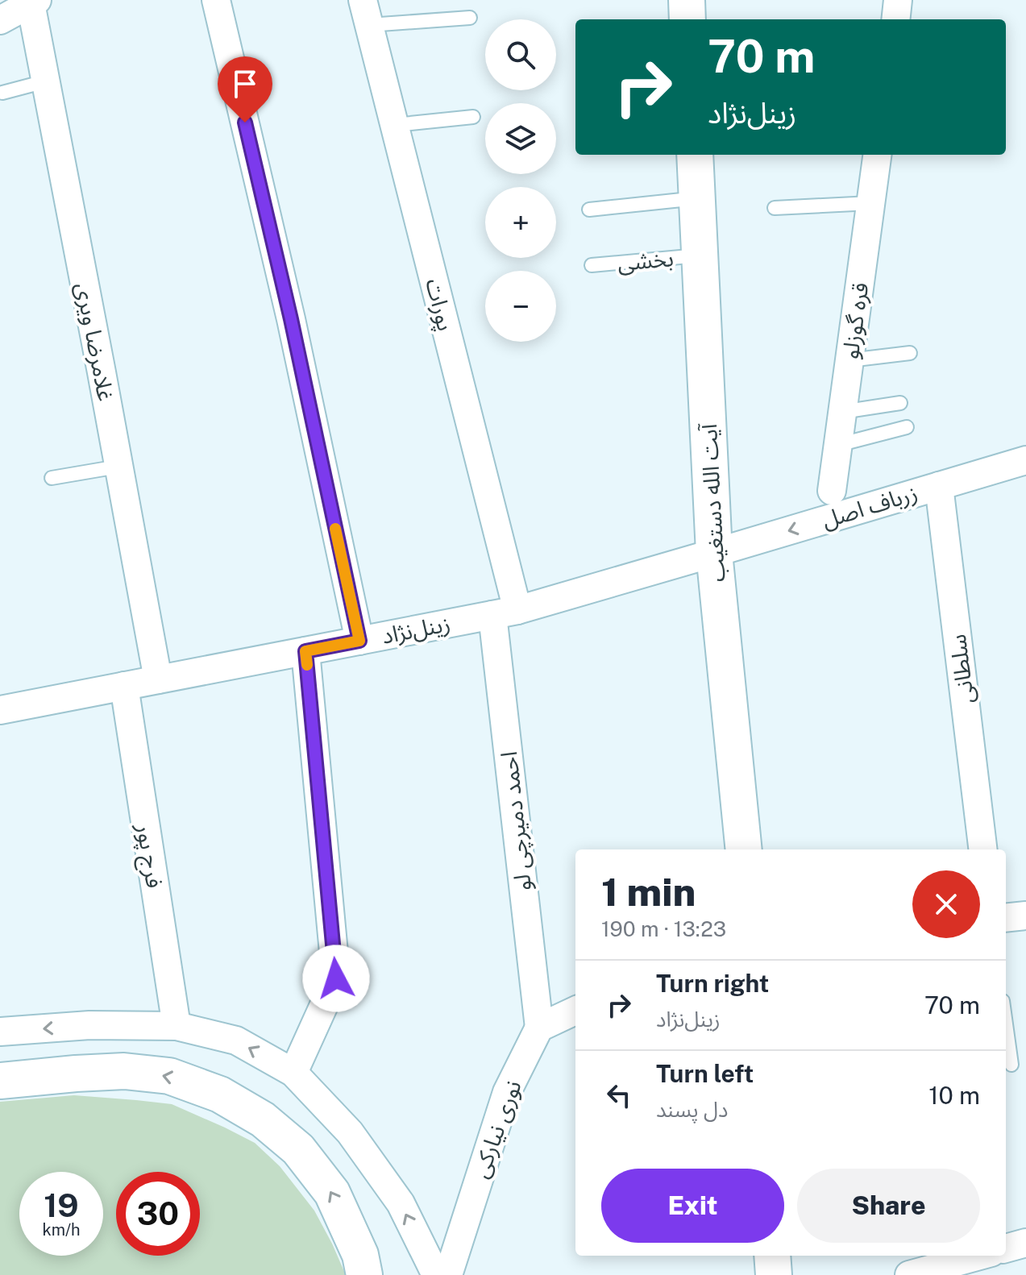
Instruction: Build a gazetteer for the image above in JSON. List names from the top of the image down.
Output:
{
  "streets": {
    "street": [
      "پورات",
      "قره گوزلو",
      "غلامرضا ویری",
      "آیت الله دستغیب",
      "زرباف اصل",
      "زینل‌نژاد",
      "سلطانی",
      "احمد دمیرچی لو",
      "فرج پور",
      "نوری نیارکی"
    ],
    "lane": ["بخشی"]
  },
  "crossings": [
    ["بخشی", "آیت الله دستغیب"],
    ["پورات", "زینل‌نژاد"],
    ["پورات", "احمد دمیرچی لو"],
    ["غلامرضا ویری", "زینل‌نژاد"],
    ["آیت الله دستغیب", "زرباف اصل"],
    ["آیت الله دستغیب", "زینل‌نژاد"],
    ["زرباف اصل", "زینل‌نژاد"],
    ["زرباف اصل", "سلطانی"],
    ["زینل‌نژاد", "احمد دمیرچی لو"],
    ["زینل‌نژاد", "فرج پور"],
    ["احمد دمیرچی لو", "نوری نیارکی"]
  ],
  "one_way": ["زرباف اصل"],
  "page": {
    "map_buttons": ["+", "−"],
    "turn": ["70 m", "زینل‌نژاد"],
    "heading": ["1 min", "190 m · 13:23"],
    "list": [
      {
        "name": "Turn right",
        "note": "زینل‌نژاد",
        "value": "70 m"
      },
      {
        "name": "Turn left",
        "note": "دل پسند",
        "value": "10 m"
      }
    ],
    "buttons": ["Exit", "Share"],
    "speed": "19 km/h",
    "limit": "30"
  }
}
